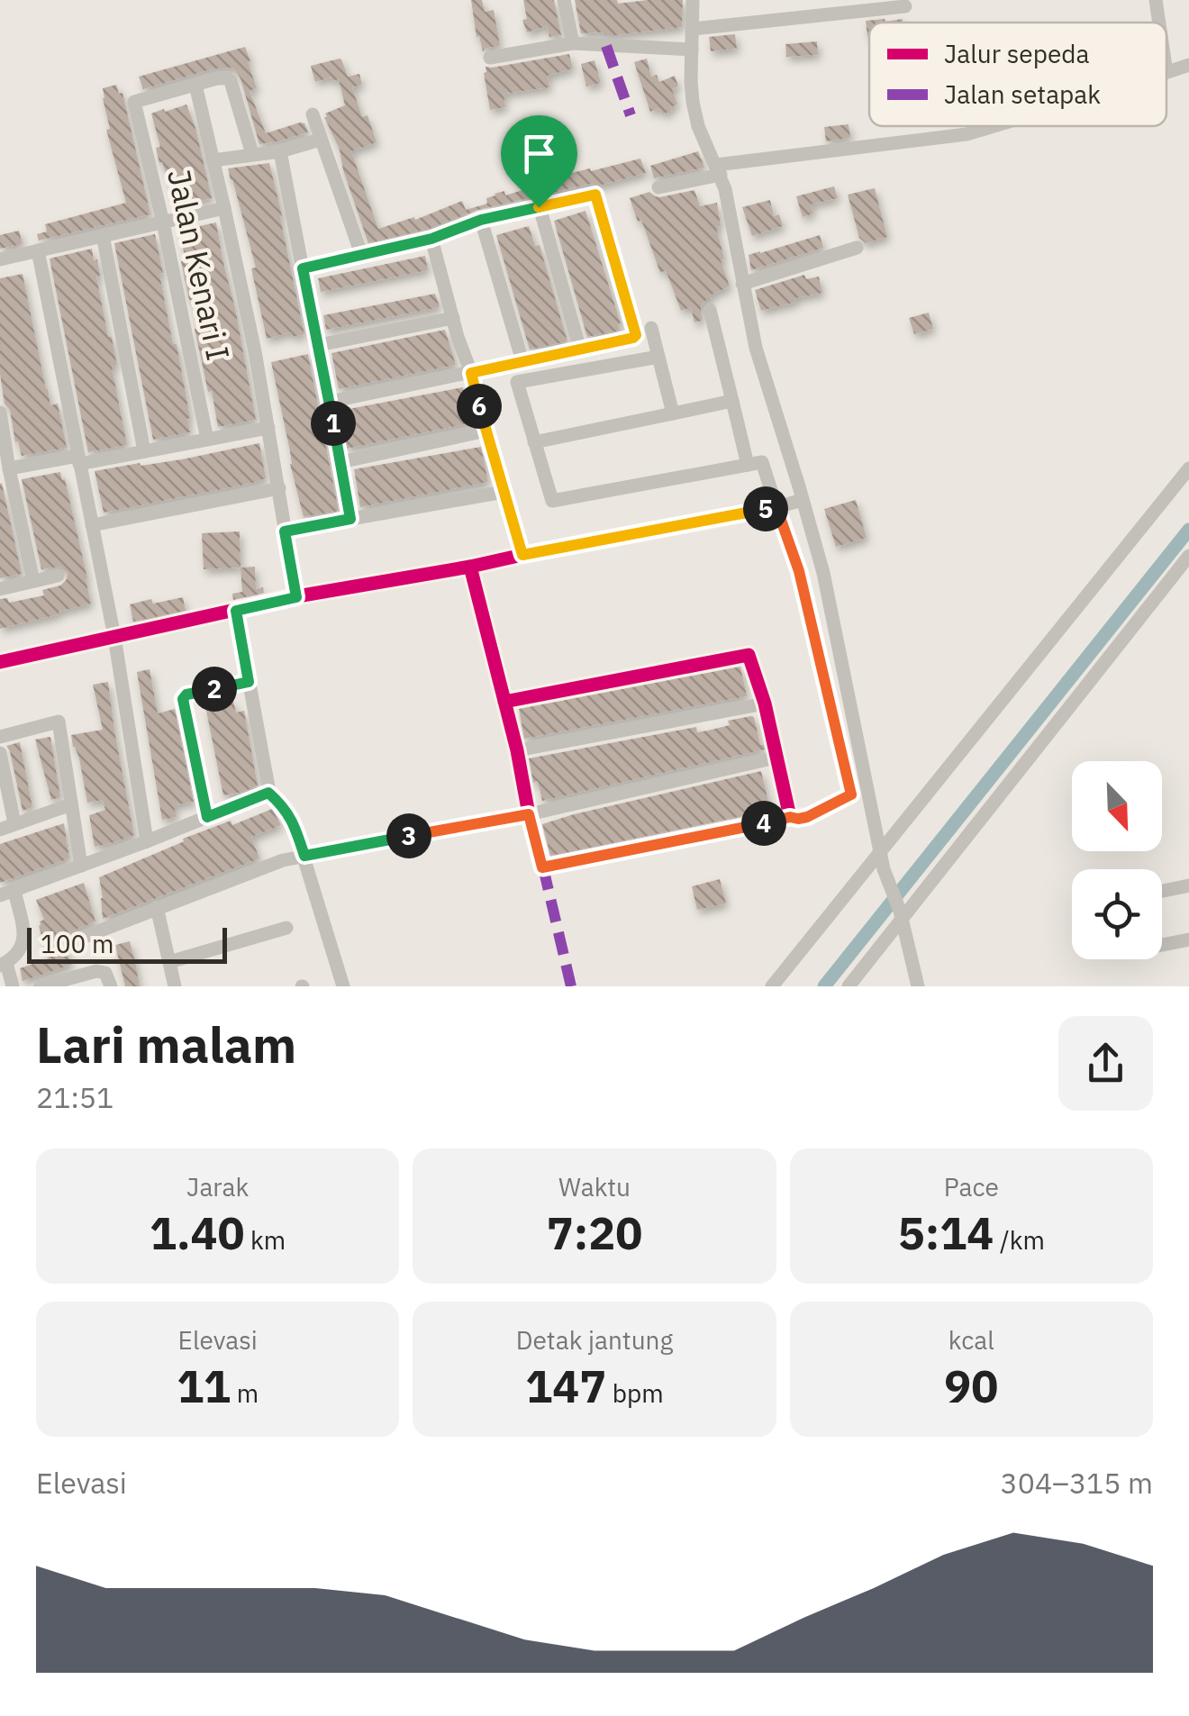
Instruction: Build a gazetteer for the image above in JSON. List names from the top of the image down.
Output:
{
  "streets": {
    "street": ["Jalan Kenari I"]
  },
  "legend": ["Jalur sepeda", "Jalan setapak"],
  "scale_bar": "100 m",
  "north": "bottom right",
  "page": {
    "pins": [
      "6",
      "1",
      "5",
      "2",
      "4",
      "3"
    ],
    "scale": "100 m",
    "heading": ["Lari malam", "21:51"],
    "stats": [
      ["Jarak", "1.40 km"],
      ["Waktu", "7:20"],
      ["Pace", "5:14 /km"],
      ["Elevasi", "11 m"],
      ["Detak jantung", "147 bpm"],
      ["kcal", "90"]
    ],
    "chart": ["Elevasi", "304–315 m"]
  }
}
